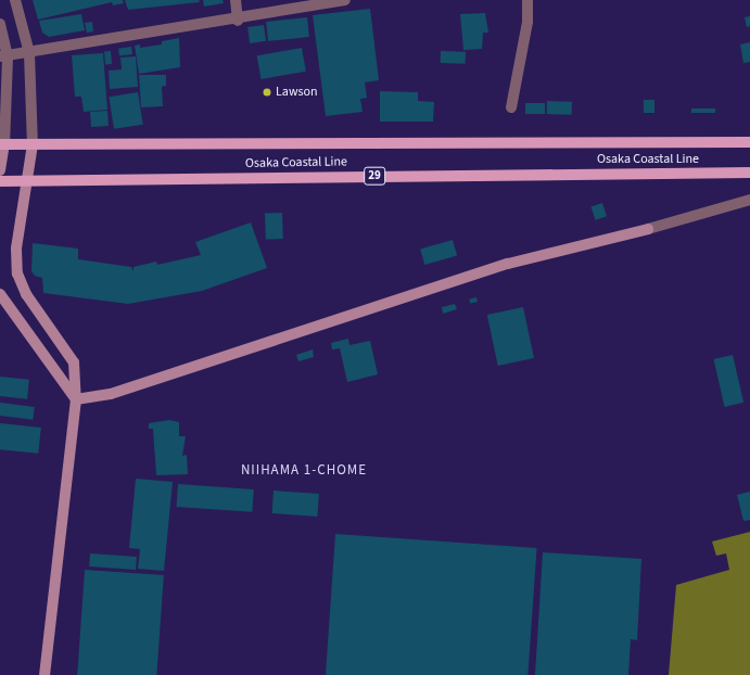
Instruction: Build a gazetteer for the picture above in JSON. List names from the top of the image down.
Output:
{
  "streets": {
    "main road": ["Osaka Coastal Line", "29"]
  },
  "districts": ["NIIHAMA 1-CHOME"],
  "places": ["Lawson"]
}
